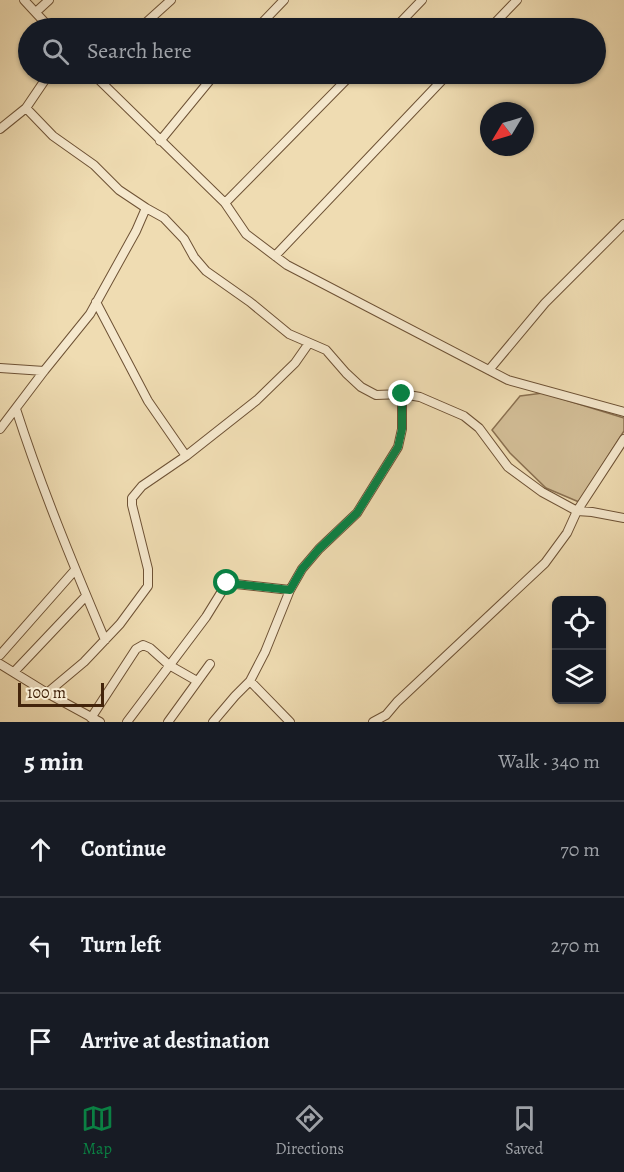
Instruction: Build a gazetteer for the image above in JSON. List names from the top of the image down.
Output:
{
  "scale_bar": "100 m",
  "north": "bottom left",
  "page": {
    "search": "Search here",
    "scale": "100 m",
    "heading": ["5 min", "Walk · 340 m"],
    "list": [
      ["Continue", "70 m"],
      ["Turn left", "270 m"],
      "Arrive at destination"
    ],
    "nav": ["Map", "Directions", "Saved"]
  }
}
